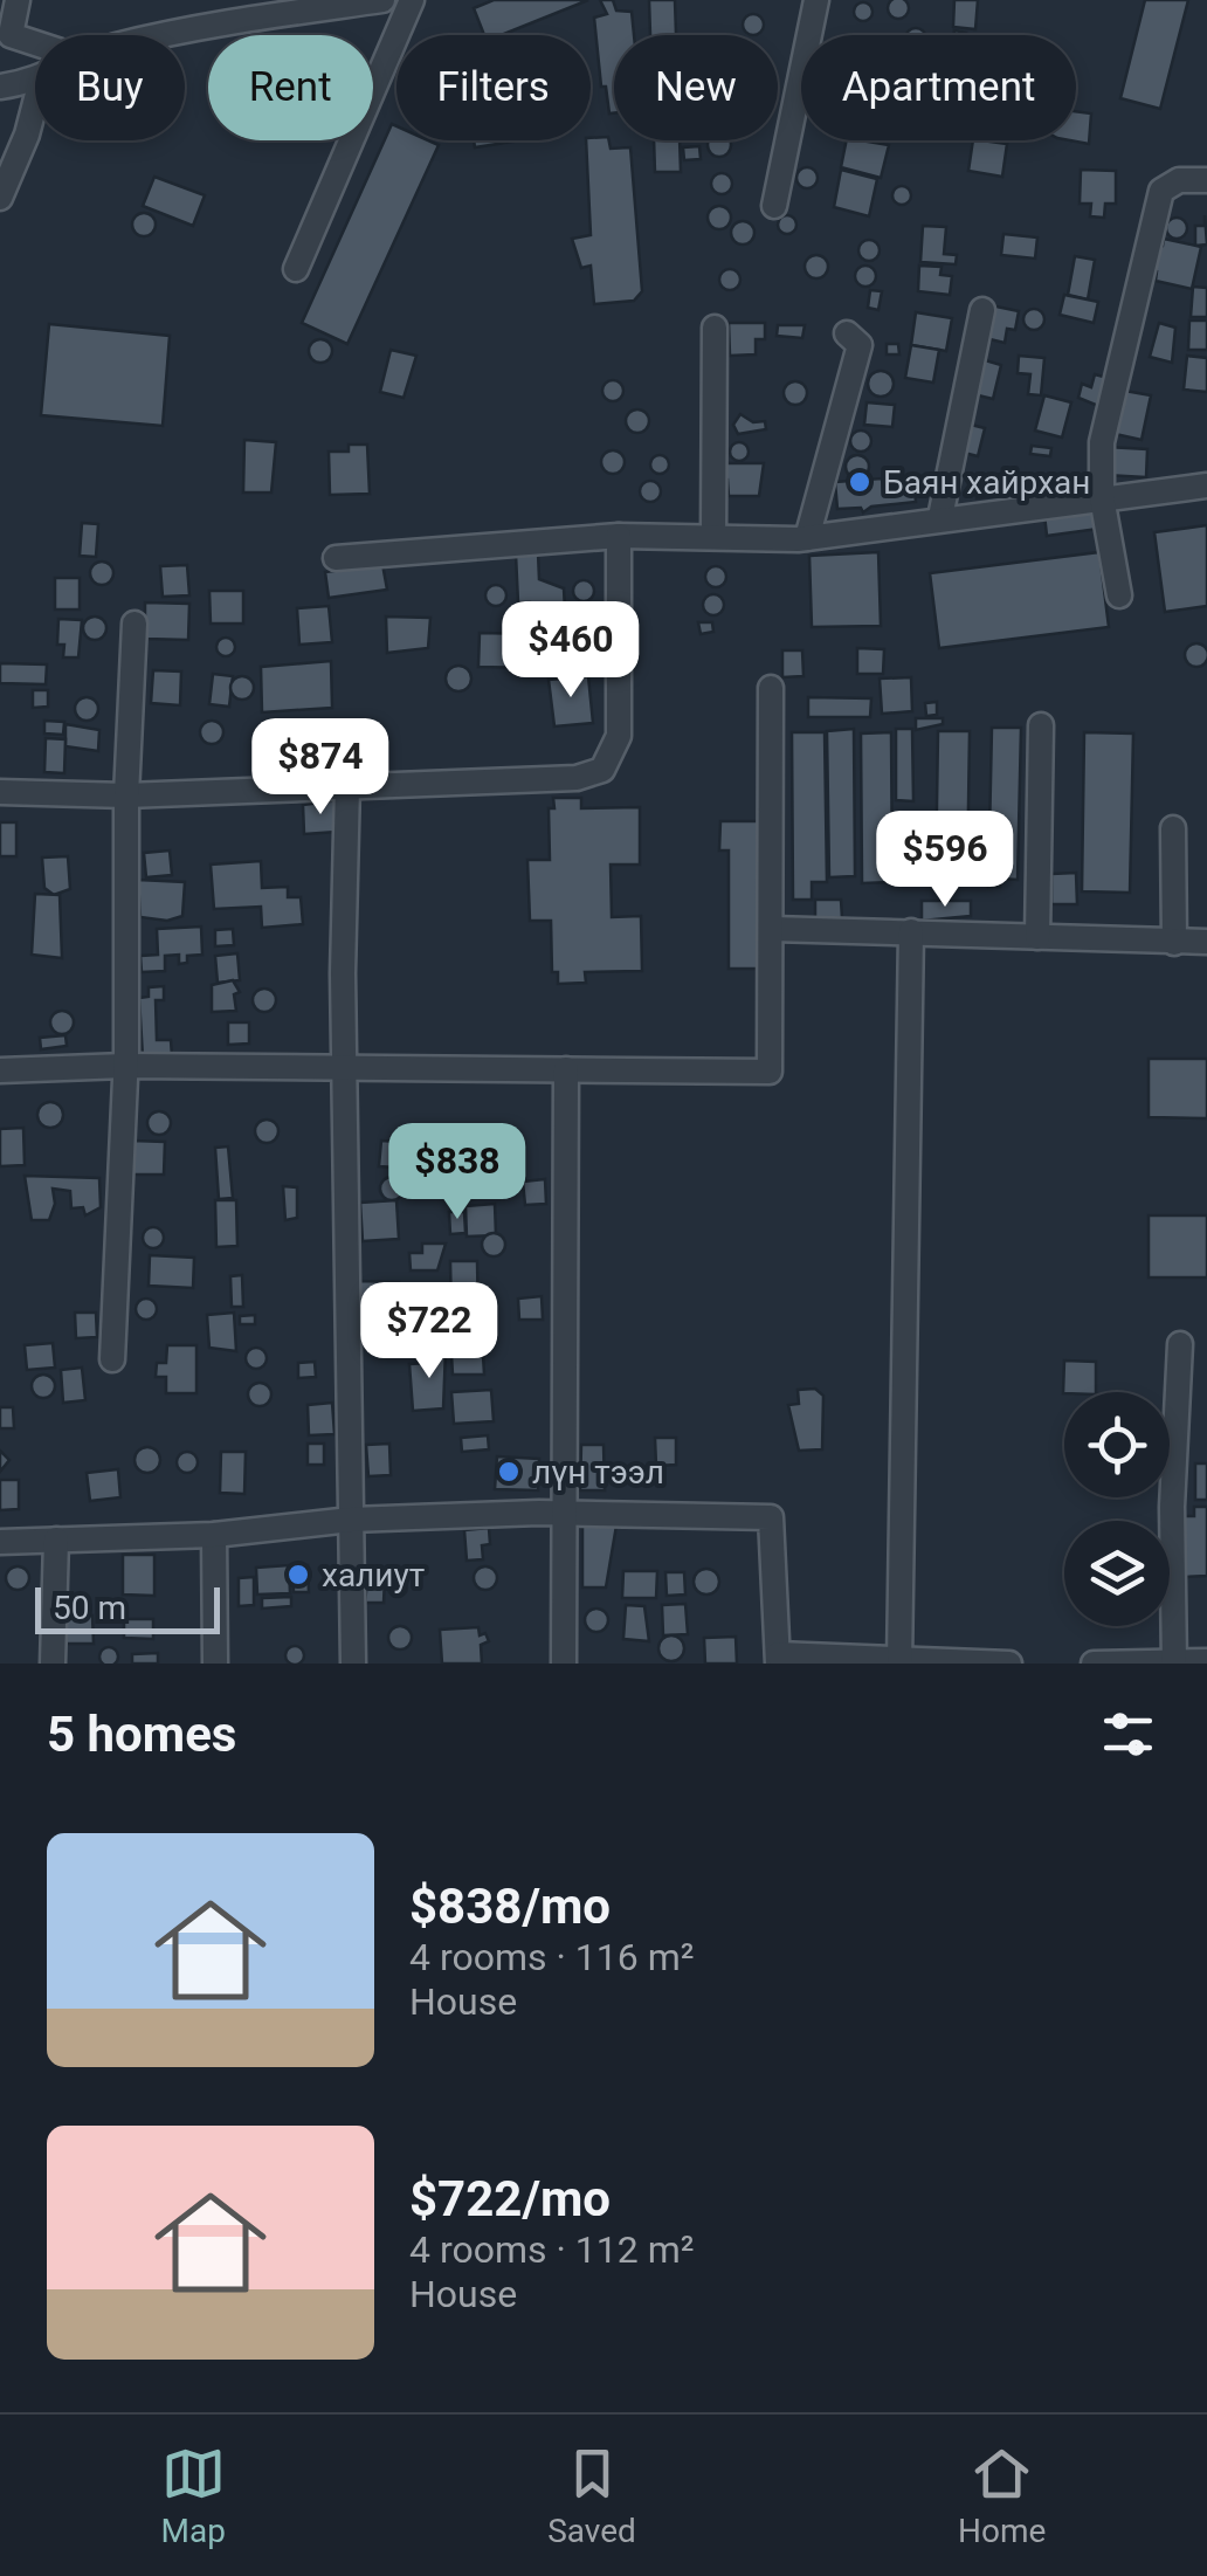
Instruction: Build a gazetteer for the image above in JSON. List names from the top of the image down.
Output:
{
  "places": ["Баян хайрхан", "лүн тээл", "халиут"],
  "scale_bar": "50 m",
  "page": {
    "chip": [
      "Buy",
      "Rent",
      "Filters",
      "New",
      "Apartment"
    ],
    "price": [
      "$460",
      "$874",
      "$596",
      "$838",
      "$722"
    ],
    "scale": "50 m",
    "heading": "5 homes",
    "list": [
      {
        "name": "$838/mo",
        "note": "4 rooms · 116 m² · House"
      },
      {
        "name": "$722/mo",
        "note": "4 rooms · 112 m² · House"
      }
    ],
    "tabs": ["Map", "Saved", "Home"]
  }
}
